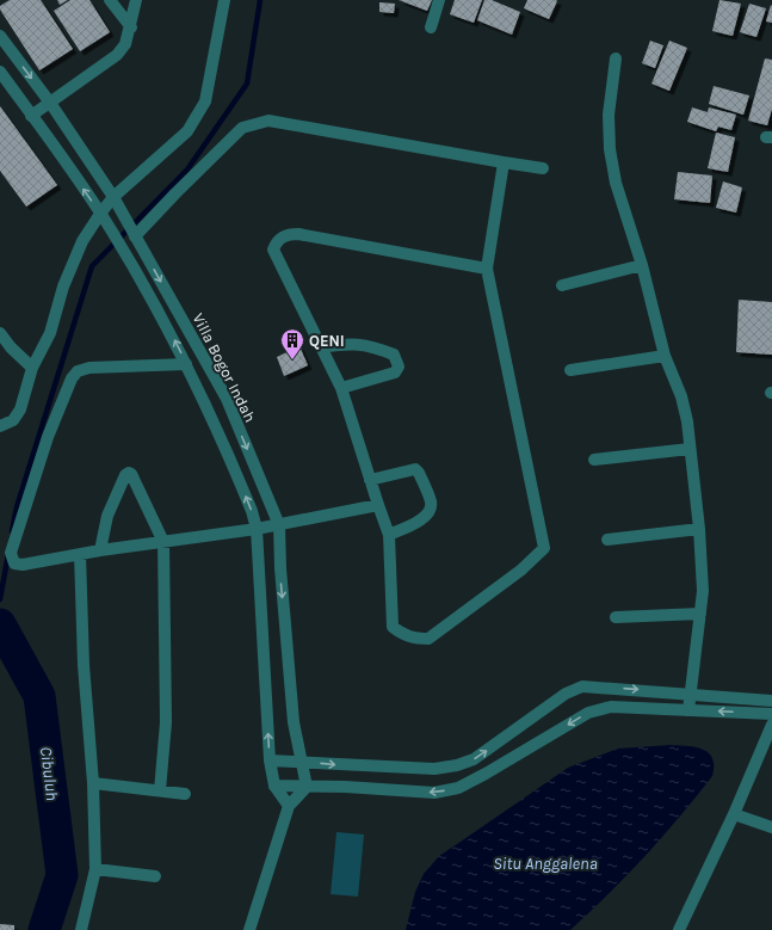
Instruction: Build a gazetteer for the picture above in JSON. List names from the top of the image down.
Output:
{
  "streets": {
    "street": ["Villa Bogor Indah"]
  },
  "water": ["Cibuluh", "Situ Anggalena"],
  "places": {
    "building": ["QENI"]
  }
}
